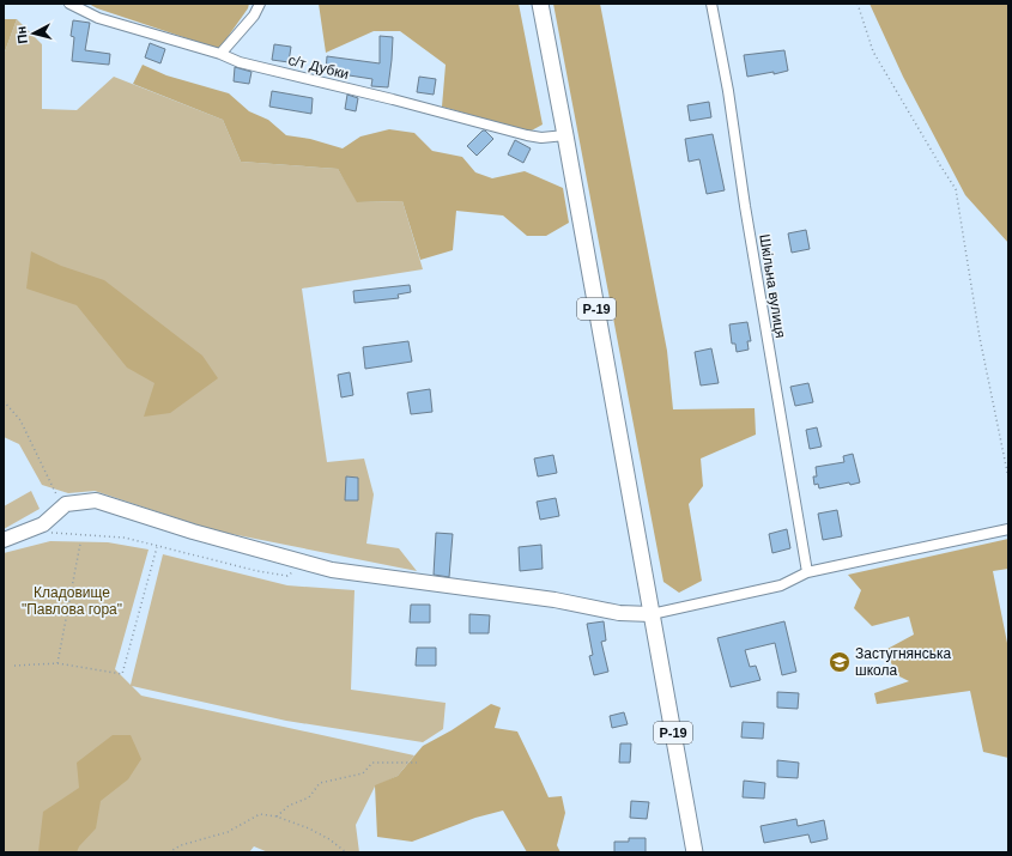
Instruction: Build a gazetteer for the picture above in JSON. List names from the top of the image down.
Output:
{
  "streets": {
    "main road": ["Р-19"],
    "street": ["с/т Дубки", "Шкільна вулиця"]
  },
  "crossings": [
    ["с/т Дубки", "Р-19"]
  ],
  "parks": ["Кладовище \"Павлова гора\""],
  "places": {
    "school or university": ["Застугнянська школа"]
  },
  "north": "left"
}
